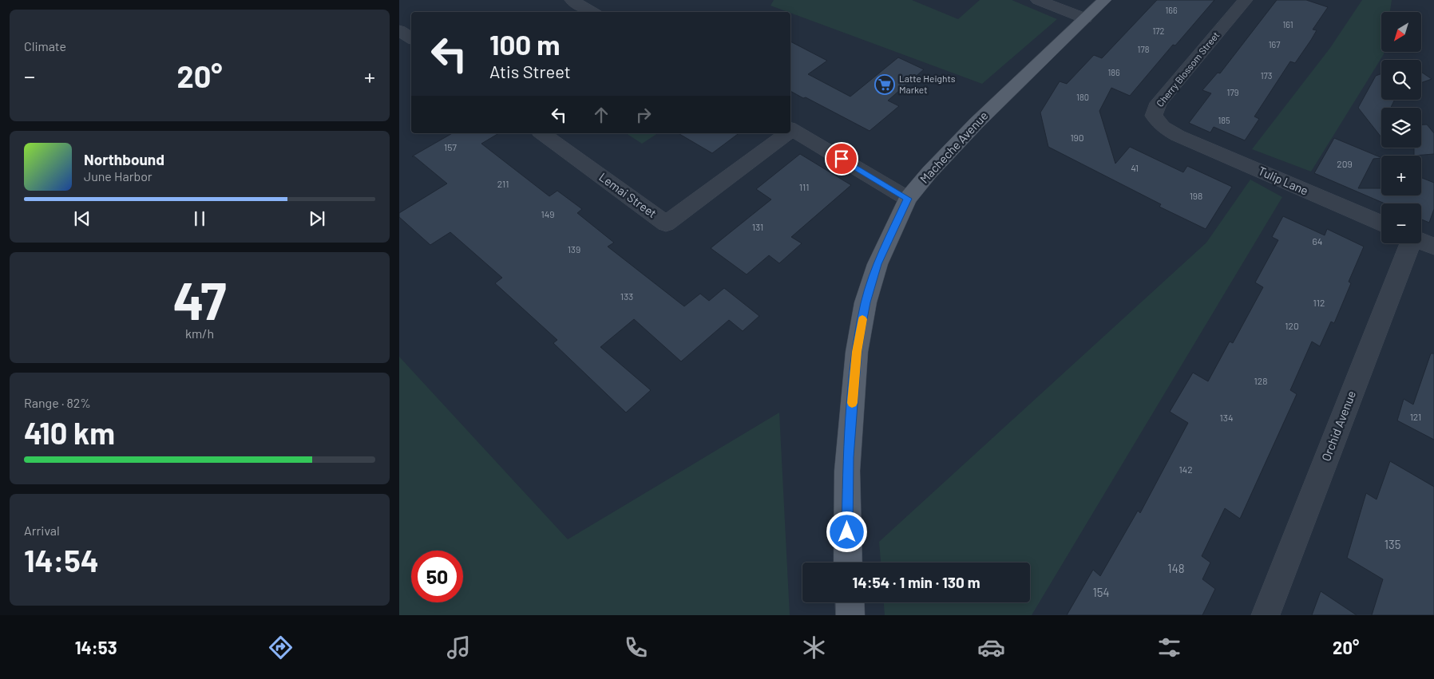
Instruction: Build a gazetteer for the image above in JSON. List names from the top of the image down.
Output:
{
  "streets": {
    "main road": ["Macheche Avenue"],
    "street": [
      "Cherry Blossom Street",
      "Tulip Lane",
      "Lemai Street",
      "Orchid Avenue"
    ]
  },
  "crossings": [
    ["Cherry Blossom Street", "Tulip Lane"]
  ],
  "places": {
    "supermarket": ["Latte Heights Market"]
  },
  "house_numbers": [
    "166",
    "161",
    "172",
    "167",
    "178",
    "186",
    "173",
    "179",
    "180",
    "185",
    "190",
    "157",
    "209",
    "41",
    "211",
    "111",
    "198",
    "149",
    "131",
    "64",
    "139",
    "133",
    "112",
    "120",
    "128",
    "121",
    "134",
    "142",
    "135",
    "148",
    "154"
  ],
  "north": "bottom left",
  "page": {
    "tile": [
      "Climate",
      ["47", "km/h"],
      ["Range · 82%", "410 km"],
      ["Arrival", "14:54"]
    ],
    "map_buttons": ["+", "−"],
    "turn": ["100 m", "Atis Street"],
    "heat": ["−", "20°", "+"],
    "song": ["Northbound", "June Harbor"],
    "limit": "50",
    "trip": "14:54 · 1 min · 130 m",
    "tabs": ["14:53", "20°"]
  }
}
